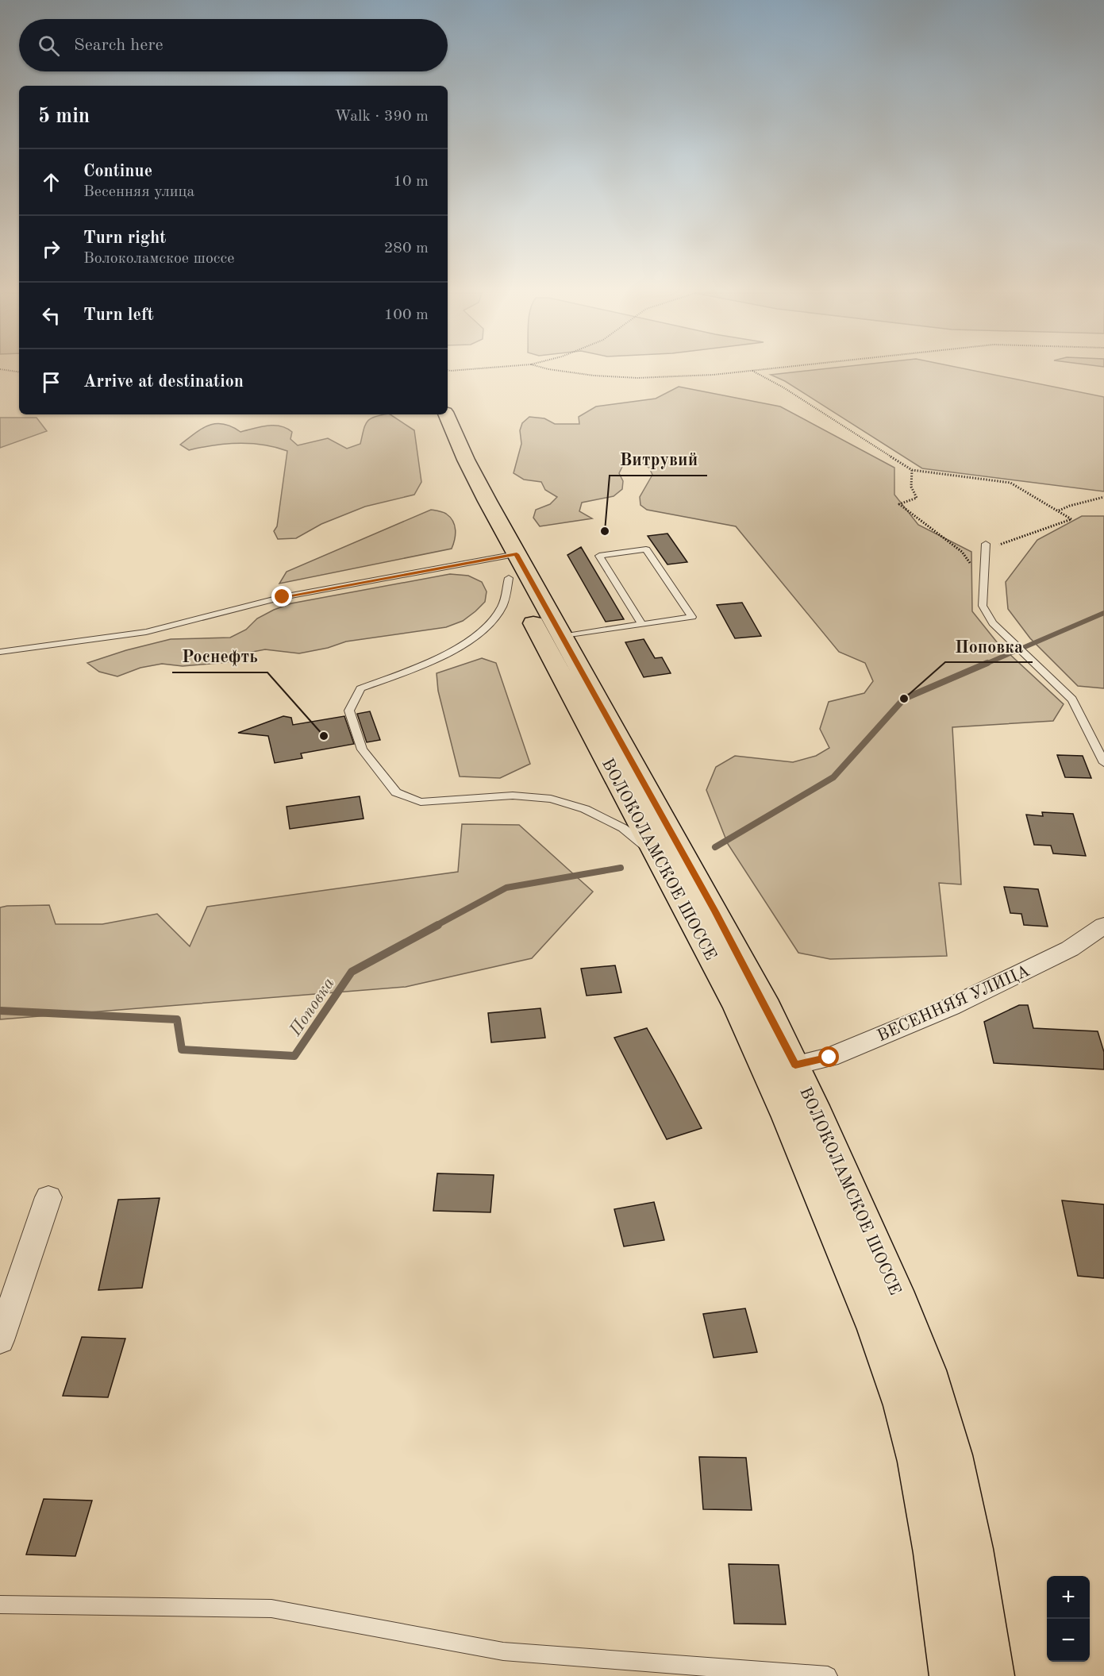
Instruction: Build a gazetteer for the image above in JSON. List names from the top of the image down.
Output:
{
  "streets": {
    "main road": ["ВОЛОКОЛАМСКОЕ ШОССЕ"],
    "street": ["ВЕСЕННЯЯ УЛИЦА"]
  },
  "crossings": [
    ["ВОЛОКОЛАМСКОЕ ШОССЕ", "ВЕСЕННЯЯ УЛИЦА"]
  ],
  "water": ["Поповка"],
  "places": ["Витрувий", "Поповка", "Роснефть"],
  "page": {
    "search": "Search here",
    "heading": ["5 min", "Walk · 390 m"],
    "list": [
      ["Continue", "Весенняя улица", "10 m"],
      ["Turn right", "Волоколамское шоссе", "280 m"],
      ["Turn left", "100 m"],
      "Arrive at destination"
    ],
    "map_buttons": ["+", "−"]
  }
}
